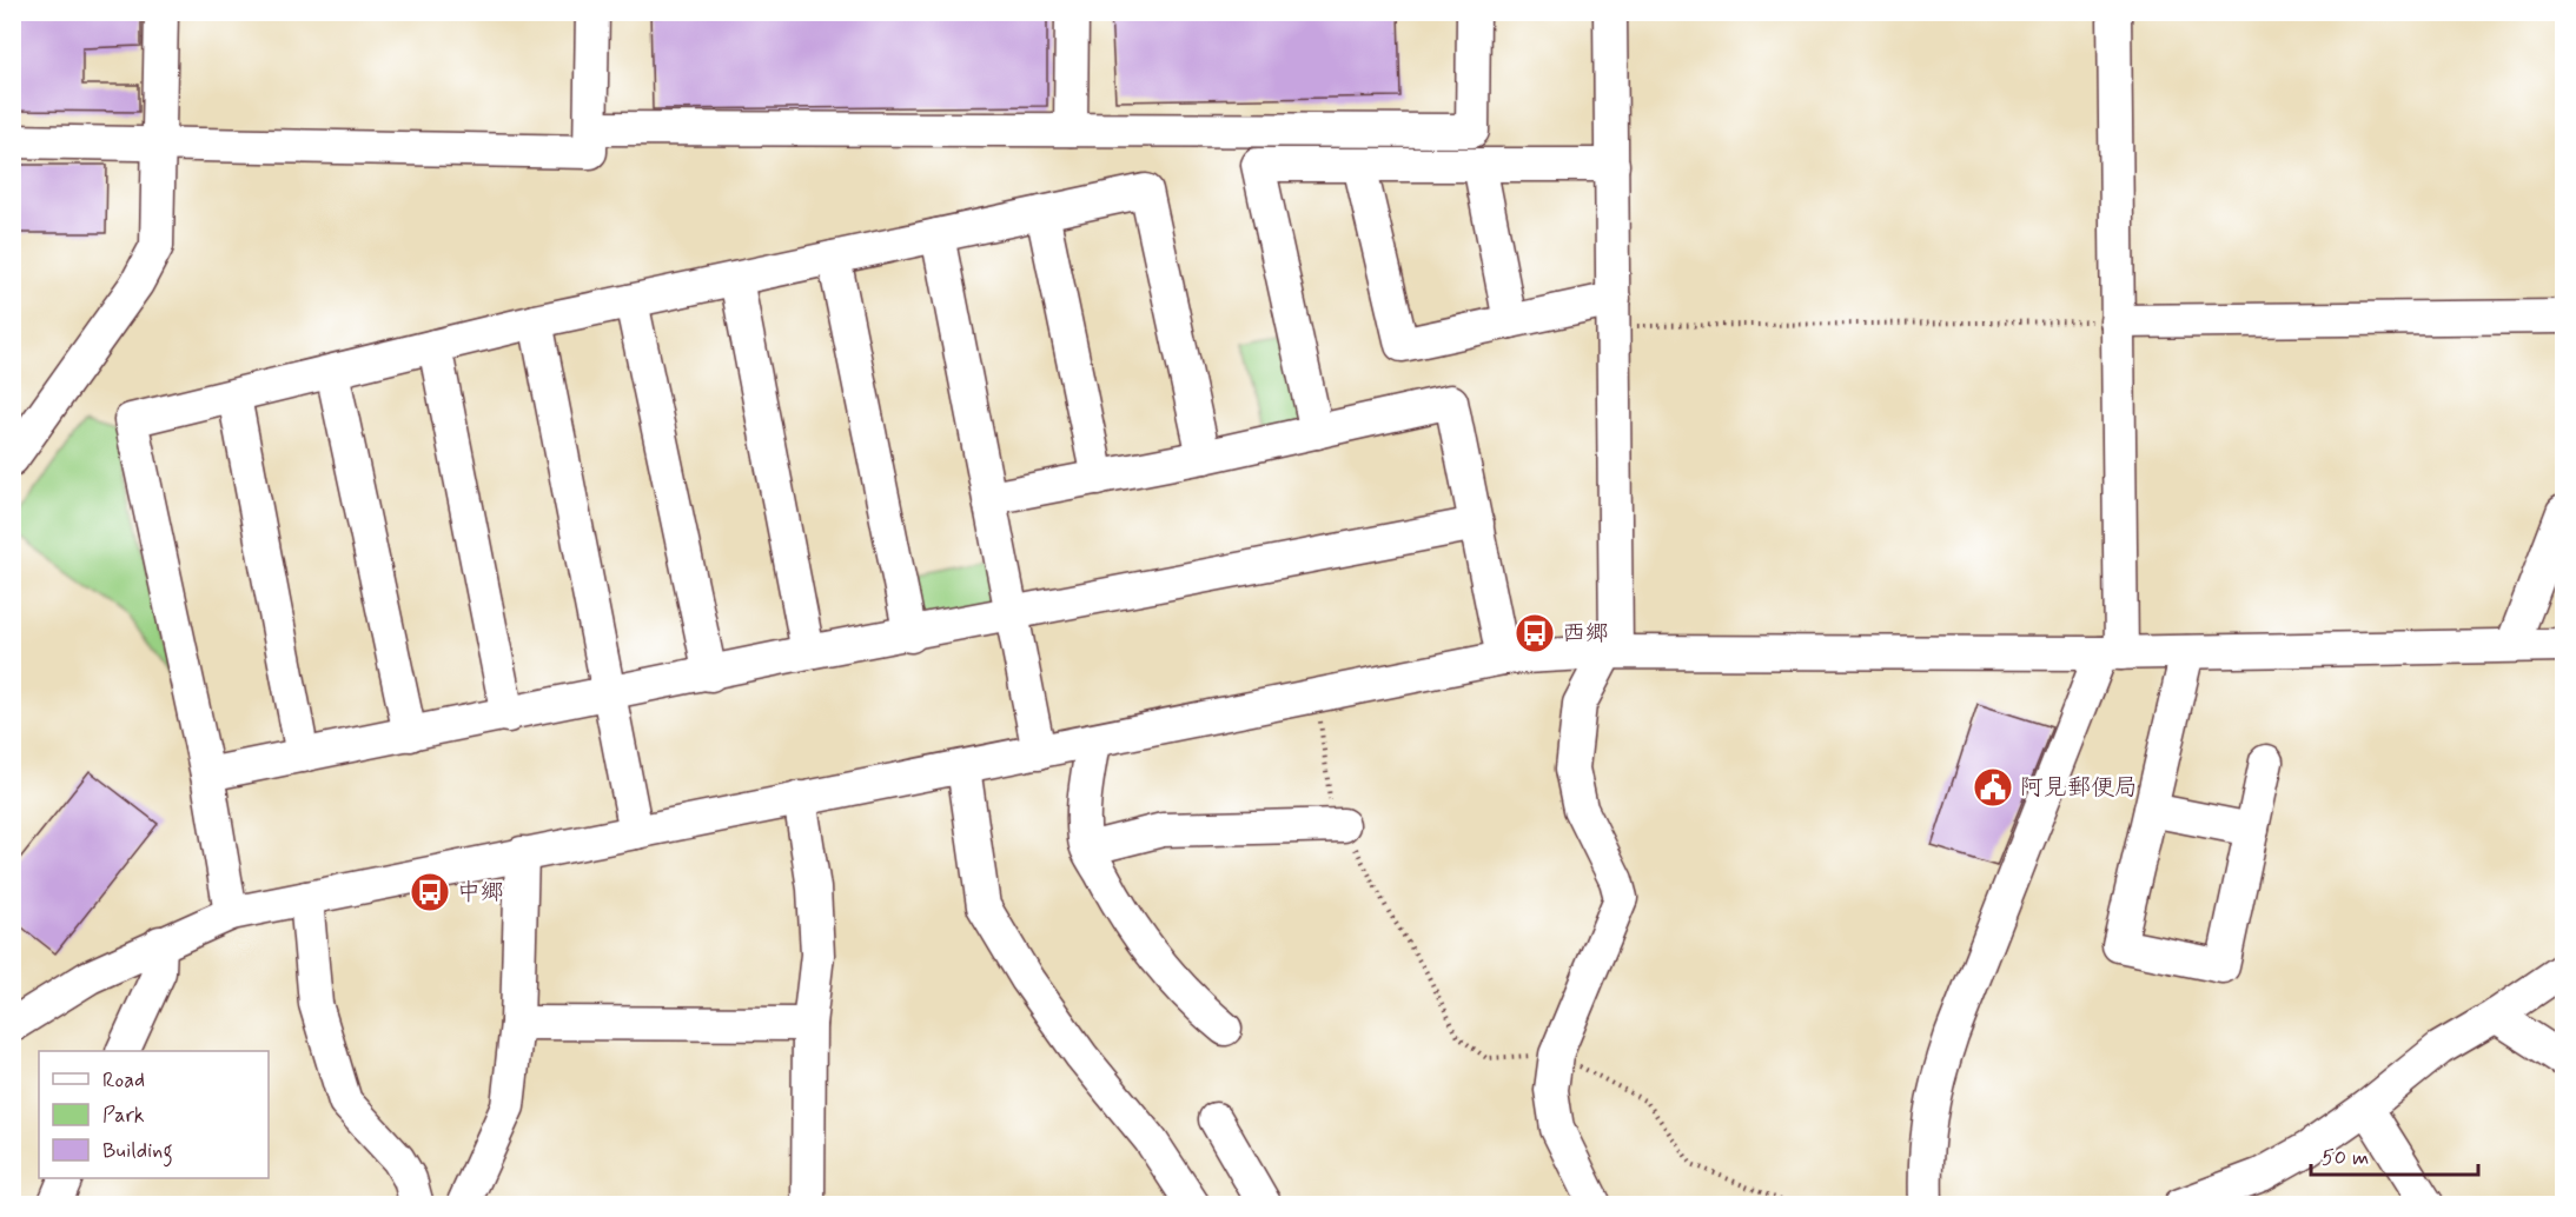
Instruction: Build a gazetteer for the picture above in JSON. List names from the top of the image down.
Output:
{
  "places": {
    "bus stop": ["西郷", "中郷"],
    "public building": ["阿見郵便局"]
  },
  "legend": ["Road", "Park", "Building"],
  "scale_bar": "50 m"
}
